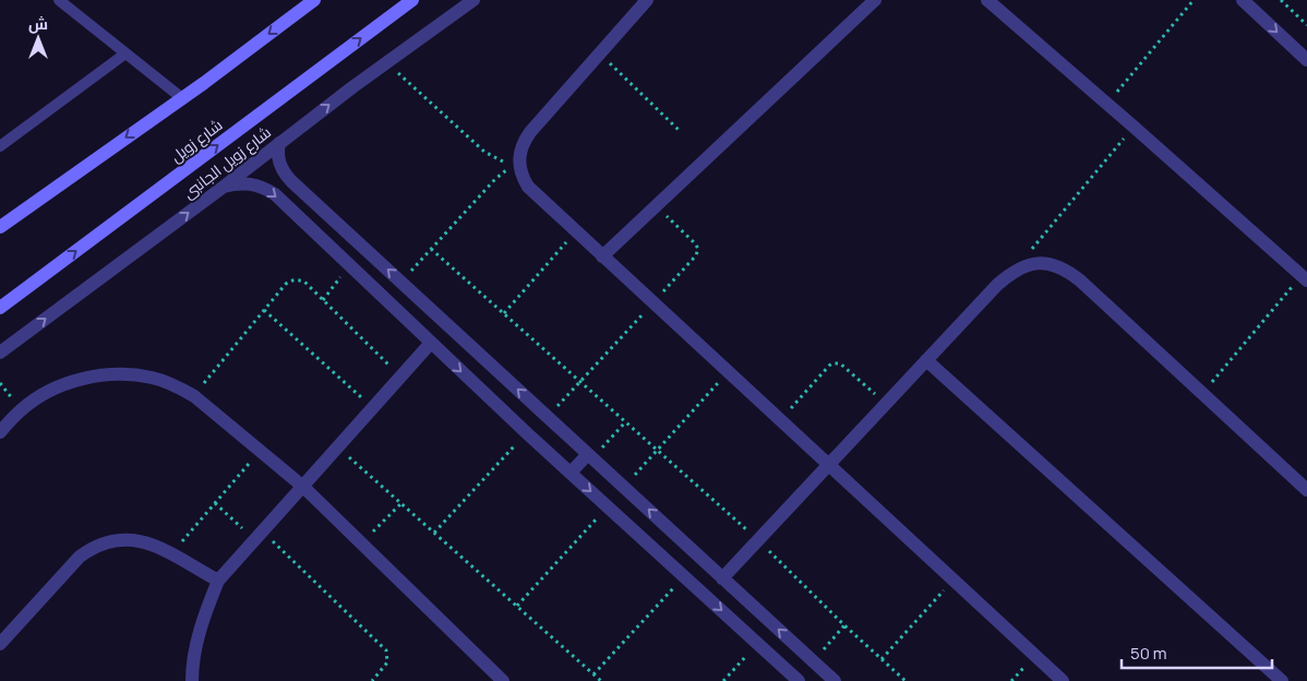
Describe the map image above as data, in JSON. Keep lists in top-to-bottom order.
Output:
{
  "streets": {
    "main road": ["شارع زويل"],
    "street": ["شارع زويل الجانبى"]
  },
  "one_way": ["شارع زويل الجانبى"],
  "scale_bar": "50 m",
  "north": "top"
}
